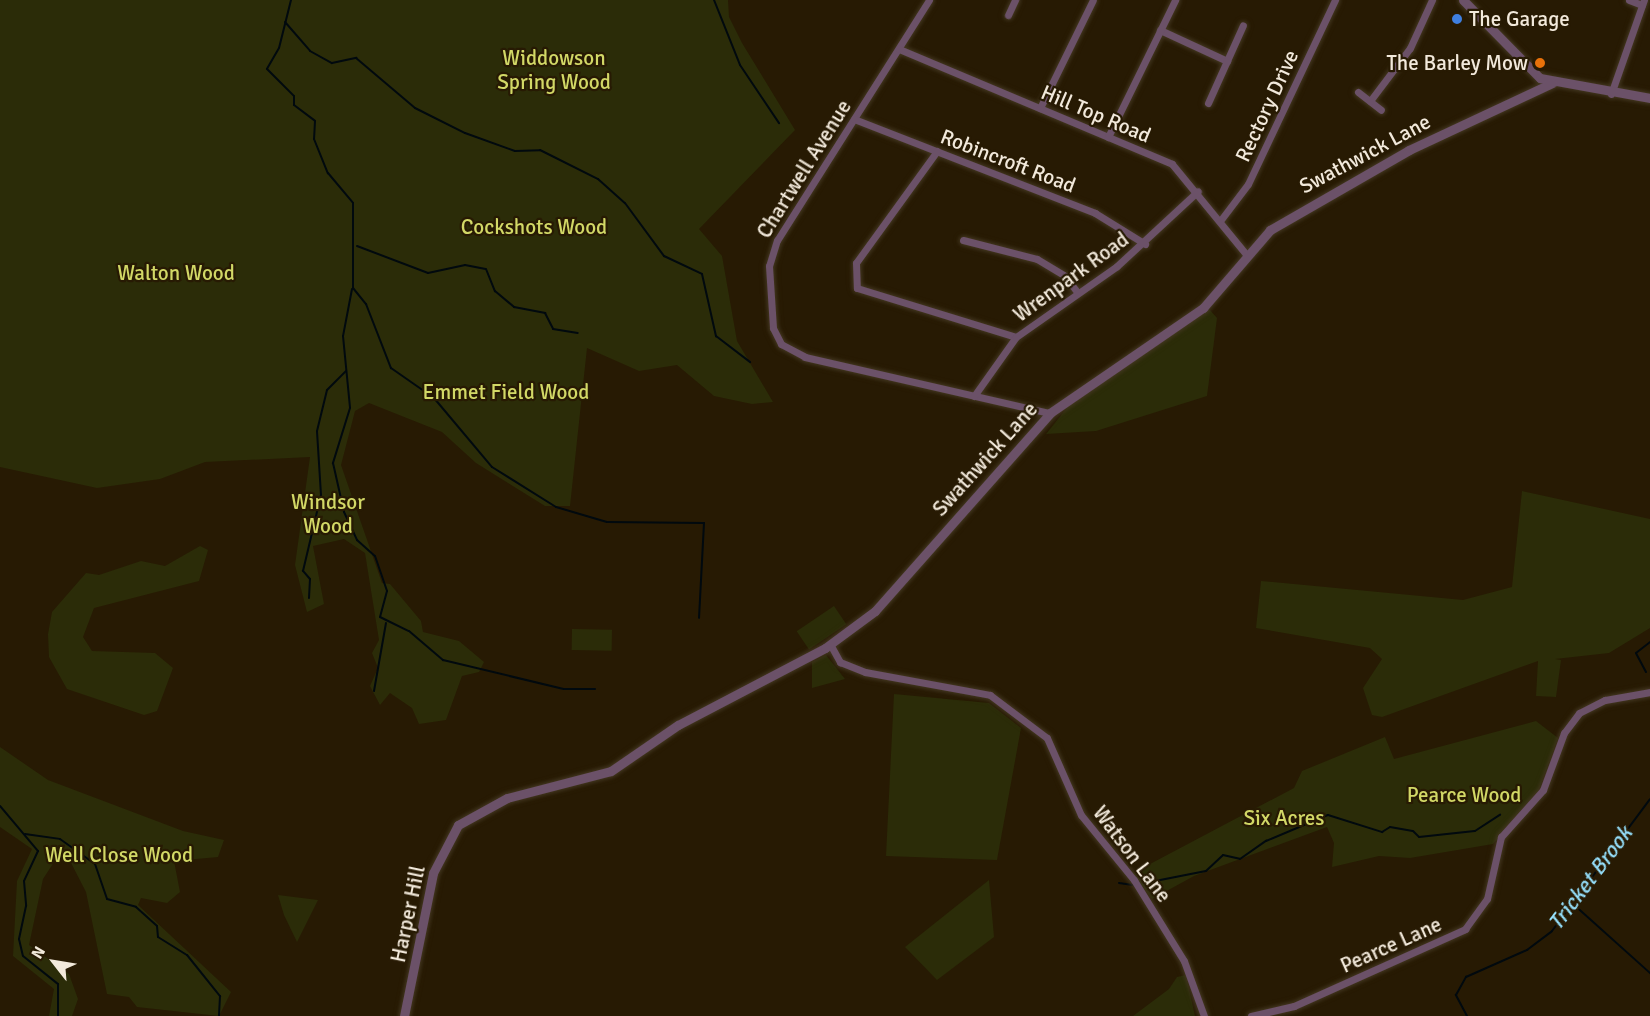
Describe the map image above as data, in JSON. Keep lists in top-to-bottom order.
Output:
{
  "streets": {
    "street": [
      "Rectory Drive",
      "Hill Top Road",
      "Swathwick Lane",
      "Robincroft Road",
      "Chartwell Avenue",
      "Wrenpark Road",
      "Watson Lane",
      "Harper Hill",
      "Pearce Lane"
    ]
  },
  "crossings": [
    ["Rectory Drive", "Hill Top Road"],
    ["Hill Top Road", "Swathwick Lane"],
    ["Hill Top Road", "Chartwell Avenue"],
    ["Hill Top Road", "Wrenpark Road"],
    ["Swathwick Lane", "Chartwell Avenue"],
    ["Swathwick Lane", "Watson Lane"],
    ["Swathwick Lane", "Harper Hill"],
    ["Robincroft Road", "Chartwell Avenue"],
    ["Robincroft Road", "Wrenpark Road"],
    ["Chartwell Avenue", "Wrenpark Road"]
  ],
  "water": ["Tricket Brook"],
  "parks": [
    "Widdowson Spring Wood",
    "Cockshots Wood",
    "Walton Wood",
    "Emmet Field Wood",
    "Windsor Wood",
    "Pearce Wood",
    "Six Acres",
    "Well Close Wood"
  ],
  "places": ["The Garage", "The Barley Mow"],
  "north": "top left"
}
